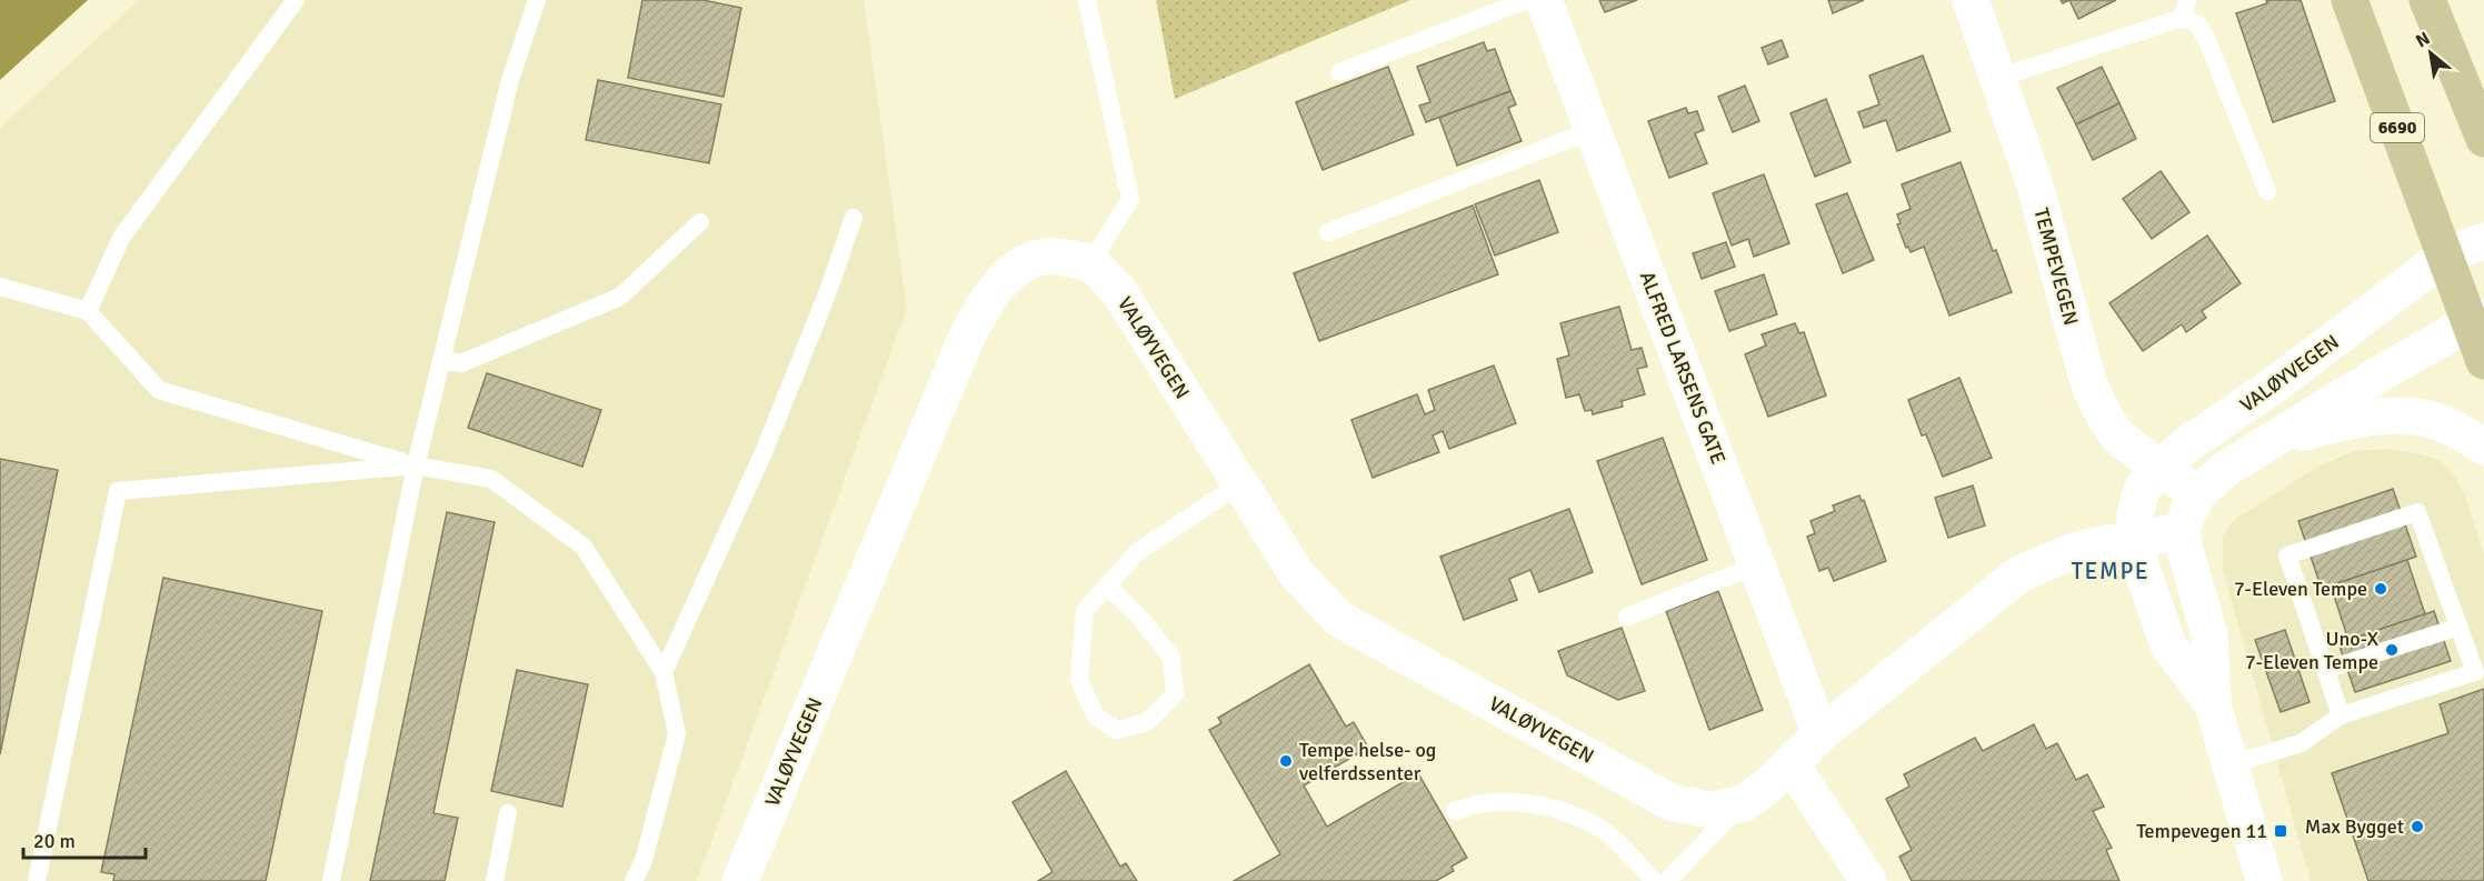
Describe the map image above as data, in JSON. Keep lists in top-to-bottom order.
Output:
{
  "streets": {
    "main road": ["6690"],
    "street": ["TEMPEVEGEN", "VALØYVEGEN", "ALFRED LARSENS GATE"]
  },
  "crossings": [
    ["6690", "VALØYVEGEN"],
    ["TEMPEVEGEN", "VALØYVEGEN"],
    ["VALØYVEGEN", "ALFRED LARSENS GATE"]
  ],
  "districts": ["TEMPE"],
  "places": {
    "other": [
      "7-Eleven Tempe",
      "Uno-X 7-Eleven Tempe",
      "Tempe helse- og velferdssenter",
      "Max Bygget"
    ],
    "transit": ["Tempevegen 11"]
  },
  "scale_bar": "20 m",
  "north": "top left"
}
